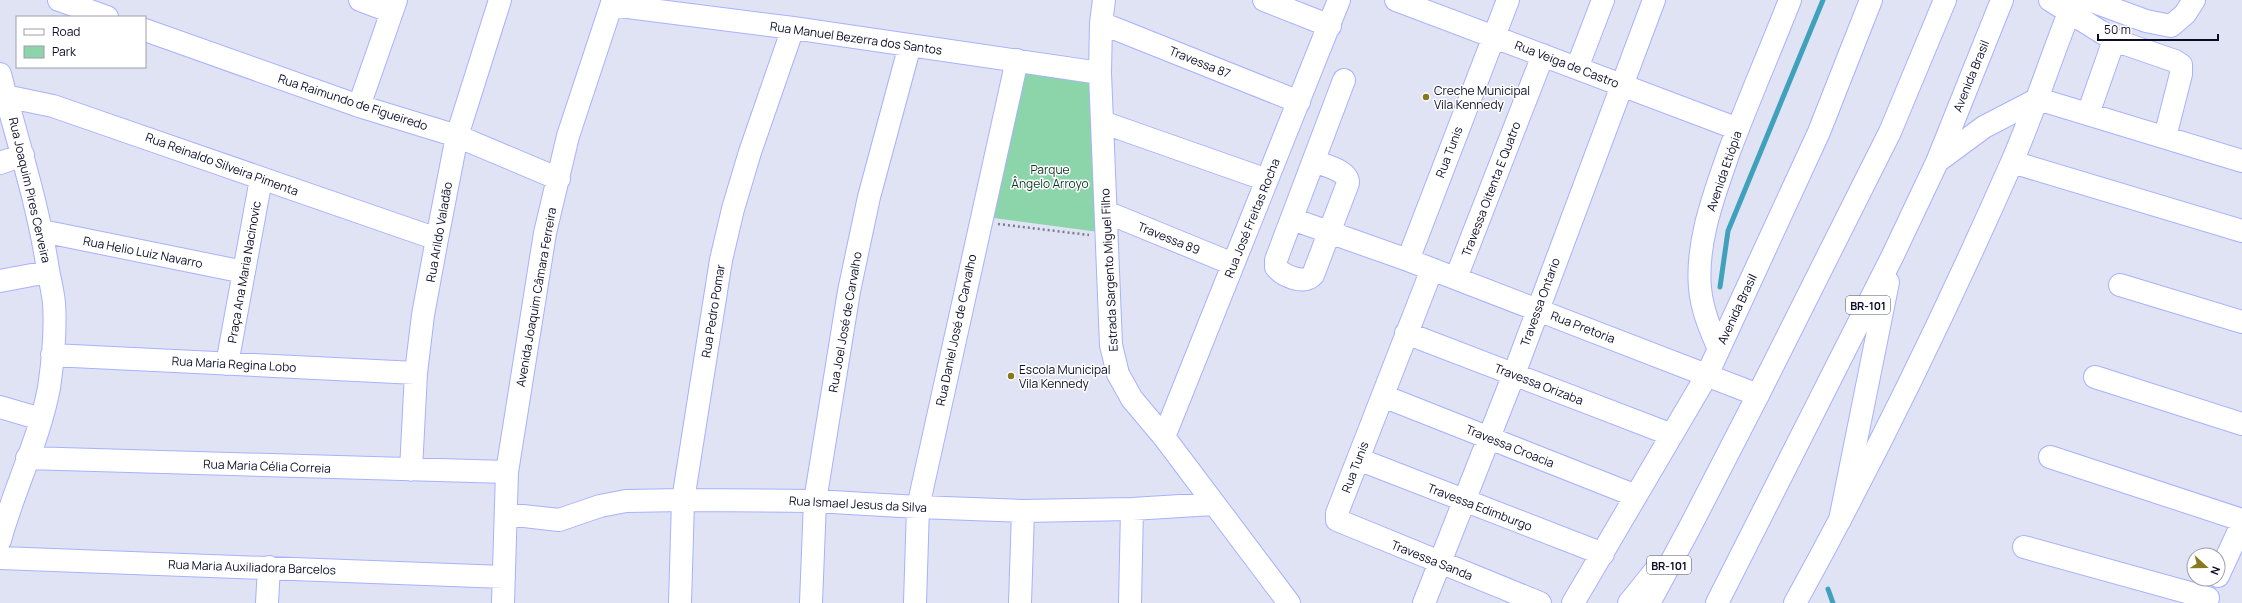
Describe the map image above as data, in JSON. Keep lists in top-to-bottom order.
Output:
{
  "streets": {
    "main road": [
      "Rua Manuel Bezerra dos Santos",
      "Travessa 87",
      "Rua Veiga de Castro",
      "Avenida Brasil",
      "Rua Raimundo de Figueiredo",
      "Rua Tunis",
      "Rua Reinaldo Silveira Pimenta",
      "Avenida Etiópia",
      "Travessa Oitenta E Quatro",
      "Rua Joaquim Pires Cerveira",
      "Rua José Freitas Rocha",
      "Rua Arildo Valadão",
      "Travessa 89",
      "Rua Helio Luiz Navarro",
      "Estrada Sargento Miguel Filho",
      "Praça Ana Maria Nacinovic",
      "Avenida Joaquim Câmara Ferreira",
      "Travessa Ontario",
      "BR-101",
      "Rua Pedro Pomar",
      "Rua Joel José de Carvalho",
      "Rua Pretoria",
      "Rua Daniel José de Carvalho",
      "Rua Maria Regina Lobo",
      "Travessa Orizaba",
      "Travessa Croacia",
      "Rua Maria Célia Correia",
      "Rua Ismael Jesus da Silva",
      "Travessa Edimburgo",
      "Travessa Sanda",
      "Rua Maria Auxiliadora Barcelos"
    ]
  },
  "crossings": [
    ["Rua Manuel Bezerra dos Santos", "Estrada Sargento Miguel Filho"],
    ["Rua Manuel Bezerra dos Santos", "Avenida Joaquim Câmara Ferreira"],
    ["Rua Manuel Bezerra dos Santos", "Rua Pedro Pomar"],
    ["Rua Manuel Bezerra dos Santos", "Rua Joel José de Carvalho"],
    ["Rua Manuel Bezerra dos Santos", "Rua Daniel José de Carvalho"],
    ["Travessa 87", "Rua José Freitas Rocha"],
    ["Travessa 87", "Estrada Sargento Miguel Filho"],
    ["Rua Veiga de Castro", "Rua Tunis"],
    ["Rua Veiga de Castro", "Avenida Etiópia"],
    ["Rua Veiga de Castro", "Travessa Oitenta E Quatro"],
    ["Rua Veiga de Castro", "Travessa Ontario"],
    ["Avenida Brasil", "Avenida Etiópia"],
    ["Avenida Brasil", "Rua Pretoria"],
    ["Avenida Brasil", "Travessa Orizaba"],
    ["Avenida Brasil", "Travessa Croacia"],
    ["Avenida Brasil", "Travessa Edimburgo"],
    ["Rua Raimundo de Figueiredo", "Rua Arildo Valadão"],
    ["Rua Raimundo de Figueiredo", "Avenida Joaquim Câmara Ferreira"],
    ["Rua Tunis", "Rua Pretoria"],
    ["Rua Tunis", "Travessa Orizaba"],
    ["Rua Tunis", "Travessa Croacia"],
    ["Rua Tunis", "Travessa Edimburgo"],
    ["Rua Tunis", "Travessa Sanda"],
    ["Rua Reinaldo Silveira Pimenta", "Rua Joaquim Pires Cerveira"],
    ["Rua Reinaldo Silveira Pimenta", "Rua Arildo Valadão"],
    ["Rua Reinaldo Silveira Pimenta", "Praça Ana Maria Nacinovic"],
    ["Travessa Oitenta E Quatro", "Rua Pretoria"],
    ["Rua Joaquim Pires Cerveira", "Rua Helio Luiz Navarro"],
    ["Rua Joaquim Pires Cerveira", "Rua Maria Regina Lobo"],
    ["Rua Joaquim Pires Cerveira", "Rua Maria Célia Correia"],
    ["Rua José Freitas Rocha", "Travessa 89"],
    ["Rua José Freitas Rocha", "Estrada Sargento Miguel Filho"],
    ["Rua Arildo Valadão", "Rua Maria Regina Lobo"],
    ["Rua Arildo Valadão", "Rua Maria Célia Correia"],
    ["Travessa 89", "Estrada Sargento Miguel Filho"],
    ["Rua Helio Luiz Navarro", "Praça Ana Maria Nacinovic"],
    ["Estrada Sargento Miguel Filho", "Rua Ismael Jesus da Silva"],
    ["Praça Ana Maria Nacinovic", "Rua Maria Regina Lobo"],
    ["Avenida Joaquim Câmara Ferreira", "Rua Maria Célia Correia"],
    ["Avenida Joaquim Câmara Ferreira", "Rua Ismael Jesus da Silva"],
    ["Avenida Joaquim Câmara Ferreira", "Rua Maria Auxiliadora Barcelos"],
    ["Travessa Ontario", "Rua Pretoria"],
    ["Travessa Ontario", "Travessa Orizaba"],
    ["Travessa Ontario", "Travessa Croacia"],
    ["Travessa Ontario", "Travessa Edimburgo"],
    ["Travessa Ontario", "Travessa Sanda"],
    ["BR-101", "Rua Pretoria"],
    ["Rua Pedro Pomar", "Rua Ismael Jesus da Silva"],
    ["Rua Joel José de Carvalho", "Rua Ismael Jesus da Silva"],
    ["Rua Daniel José de Carvalho", "Rua Ismael Jesus da Silva"]
  ],
  "parks": ["Parque Ângelo Arroyo"],
  "places": ["Creche Municipal Vila Kennedy", "Escola Municipal Vila Kennedy"],
  "legend": ["Road", "Park"],
  "scale_bar": "50 m",
  "north": "right"
}
